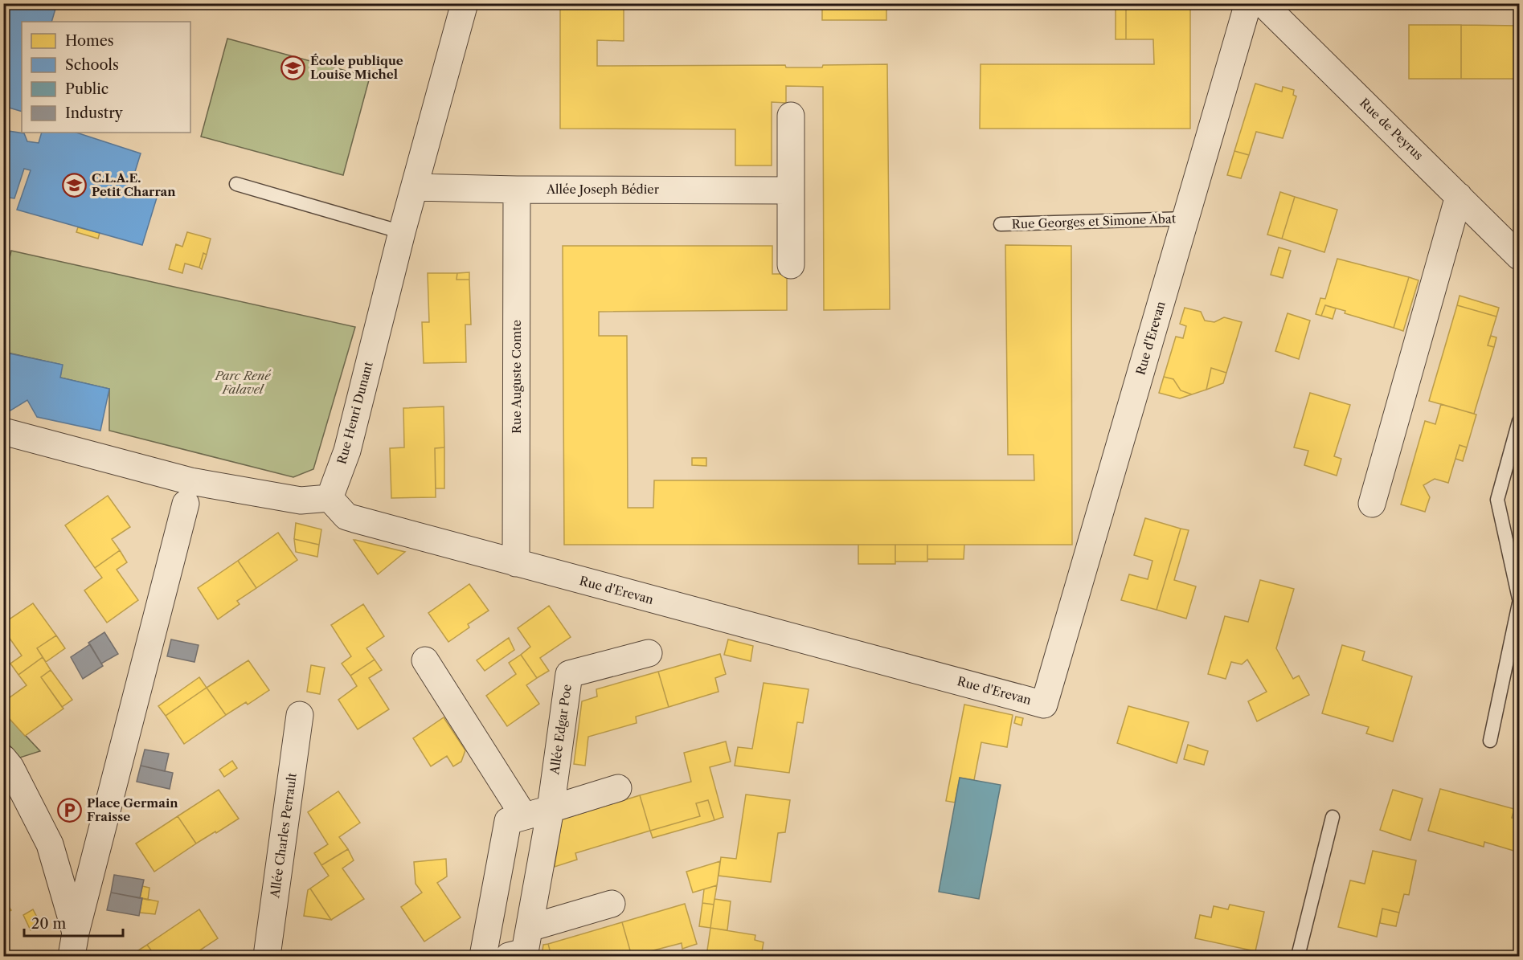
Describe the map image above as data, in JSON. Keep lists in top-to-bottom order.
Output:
{
  "streets": {
    "street": [
      "Rue de Peyrus",
      "Allée Joseph Bédier",
      "Rue d'Erevan",
      "Rue Auguste Comte",
      "Rue Henri Dunant",
      "Allée Edgar Poe",
      "Allée Charles Perrault"
    ],
    "lane": ["Rue Georges et Simone Abat"]
  },
  "crossings": [
    ["Allée Joseph Bédier", "Rue Auguste Comte"],
    ["Allée Joseph Bédier", "Rue Henri Dunant"],
    ["Rue Georges et Simone Abat", "Rue d'Erevan"],
    ["Rue d'Erevan", "Rue Auguste Comte"],
    ["Rue d'Erevan", "Rue Henri Dunant"]
  ],
  "parks": ["Parc René Falavel"],
  "places": {
    "school or university": ["École publique Louise Michel", "C.L.A.E. Petit Charran"],
    "parking": ["Place Germain Fraisse"]
  },
  "legend": [
    "Homes",
    "Schools",
    "Public",
    "Industry"
  ],
  "scale_bar": "20 m"
}
